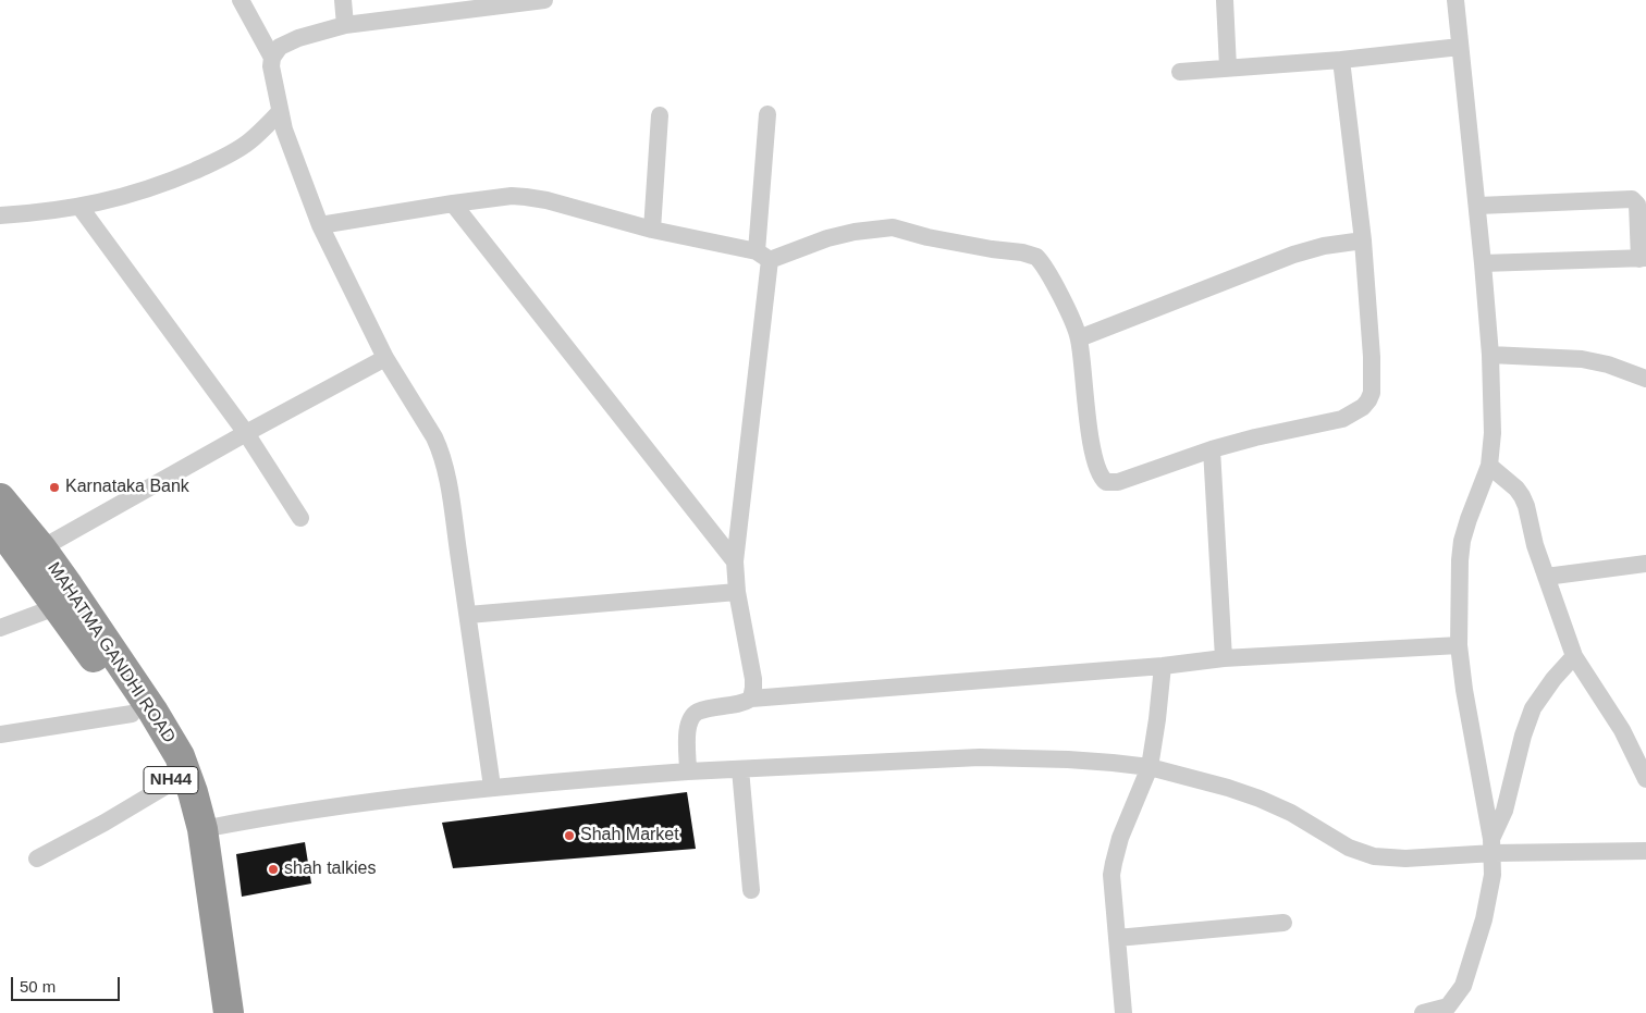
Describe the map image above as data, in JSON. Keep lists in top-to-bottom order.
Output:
{
  "streets": {
    "highway": ["MAHATMA GANDHI ROAD", "NH44"]
  },
  "places": ["Karnataka Bank", "Shah Market", "shah talkies"],
  "scale_bar": "50 m"
}
